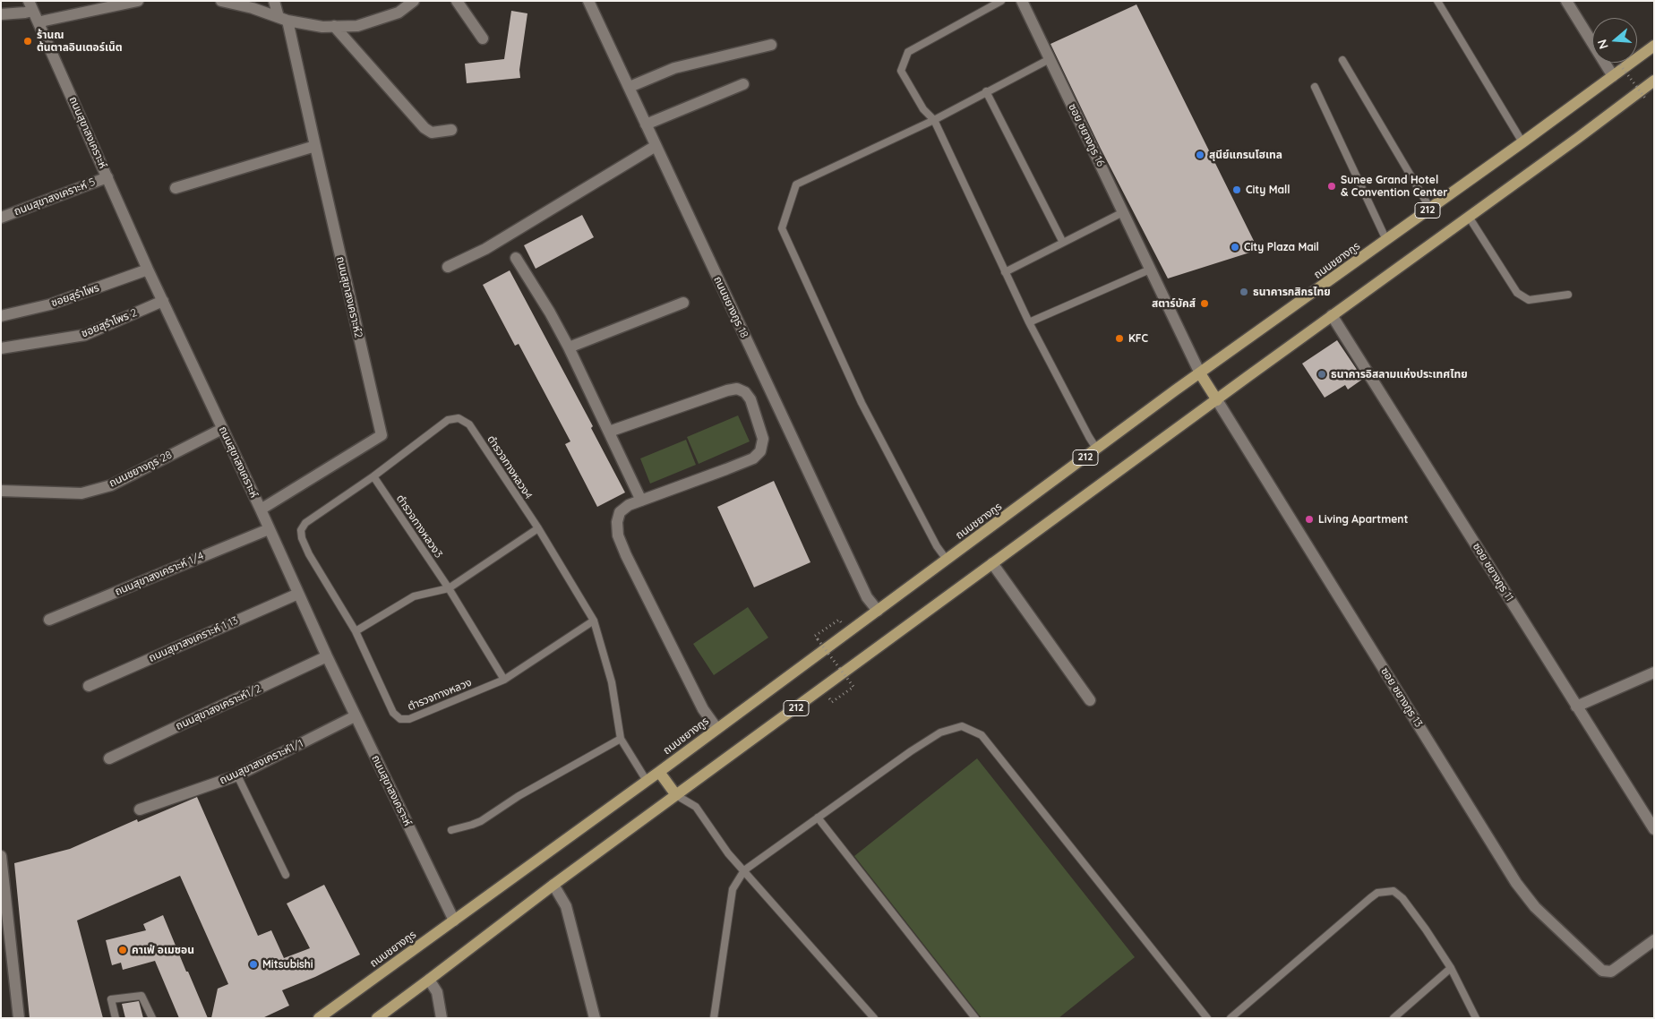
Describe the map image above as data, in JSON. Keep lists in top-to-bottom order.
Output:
{
  "streets": {
    "main road": ["212", "ถนนชยางกูร"],
    "street": [
      "ถนนสุขาสงเคราะห์",
      "ซอย ชยางกูร 16",
      "ถนนสุขาสงเคราะห์ 5",
      "ชอยสุรำโพร",
      "ถนนสุขาสงเคราะห์2",
      "ถนนชยางกูร 18",
      "ชอยสุรำโพร 2",
      "ถนนชยางกูร 28",
      "ซอย ชยางกูร 11",
      "ถนนสุขาสงเคราะห์ 1/4",
      "ถนนสุขาสงเคราะห์ 1 13",
      "ซอย ชยางกูร 13",
      "ถนนสุขาสงเคราะห์1/2",
      "ถนนสุขาสงเคราะห์1/1"
    ],
    "lane": ["ตำรวจทางหลวง4", "ตำรวจทางหลวง3", "ตำรวจทางหลวง"]
  },
  "crossings": [
    ["ถนนสุขาสงเคราะห์", "ถนนสุขาสงเคราะห์ 5"],
    ["ถนนสุขาสงเคราะห์", "ถนนชยางกูร"],
    ["ถนนสุขาสงเคราะห์", "ชอยสุรำโพร"],
    ["ถนนสุขาสงเคราะห์", "ถนนสุขาสงเคราะห์2"],
    ["ถนนสุขาสงเคราะห์", "ชอยสุรำโพร 2"],
    ["ถนนสุขาสงเคราะห์", "ถนนชยางกูร 28"],
    ["ถนนสุขาสงเคราะห์", "ถนนสุขาสงเคราะห์ 1/4"],
    ["ถนนสุขาสงเคราะห์", "ถนนสุขาสงเคราะห์ 1 13"],
    ["ถนนสุขาสงเคราะห์", "ถนนสุขาสงเคราะห์1/2"],
    ["ถนนสุขาสงเคราะห์", "ถนนสุขาสงเคราะห์1/1"],
    ["ซอย ชยางกูร 16", "ถนนชยางกูร"],
    ["212", "ซอย ชยางกูร 11"],
    ["212", "ซอย ชยางกูร 13"],
    ["ถนนชยางกูร", "ถนนชยางกูร 18"],
    ["ตำรวจทางหลวง4", "ตำรวจทางหลวง3"],
    ["ตำรวจทางหลวง4", "ตำรวจทางหลวง"],
    ["ตำรวจทางหลวง3", "ตำรวจทางหลวง"]
  ],
  "places": [
    "ร้านณ ต้นตาลอินเตอร์เน็ต",
    "สุนีย์แกรนโฮเทล",
    "Sunee Grand Hotel & Convention Center",
    "City Mall",
    "City Plaza Mail",
    "ธนาคารกสิกรไทย",
    "สตาร์บัคส์",
    "KFC",
    "ธนาคารอิสลามแห่งประเทศไทย",
    "Living Apartment",
    "คาเฟ่ อเมซอน",
    "Mitsubishi"
  ],
  "north": "left"
}
